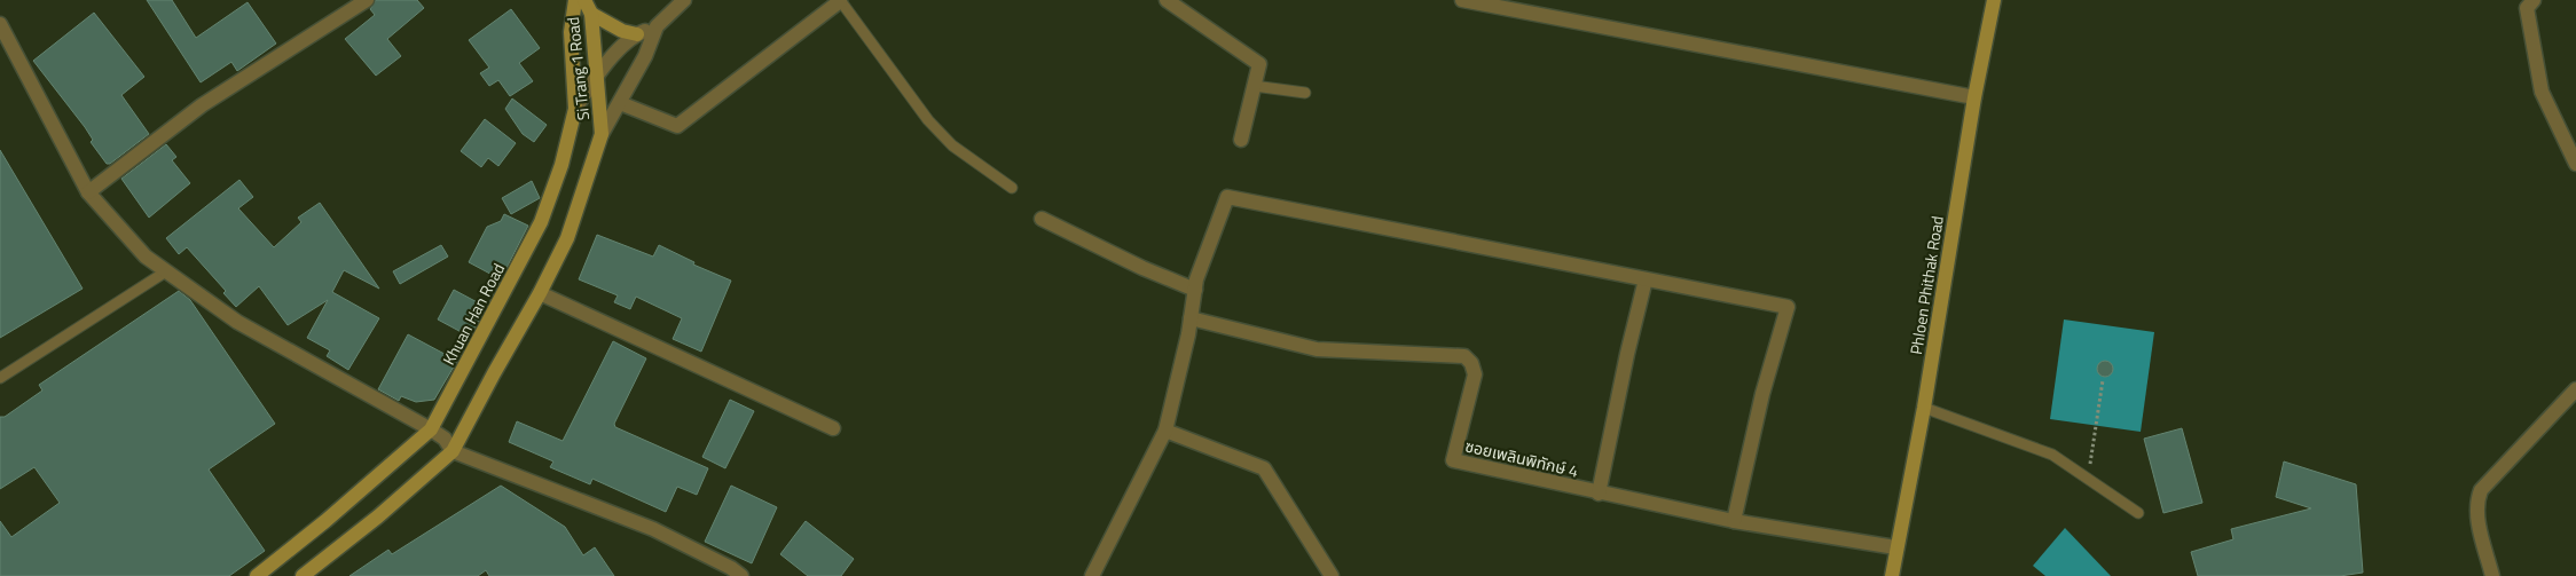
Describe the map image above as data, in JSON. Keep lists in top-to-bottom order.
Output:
{
  "streets": {
    "main road": ["Si Trang 1 Road", "Phloen Phithak Road", "Khuan Han Road"],
    "street": ["ซอยเพลินพิทักษ์ 4"]
  },
  "crossings": [
    ["Si Trang 1 Road", "Khuan Han Road"],
    ["Phloen Phithak Road", "ซอยเพลินพิทักษ์ 4"]
  ]
}
